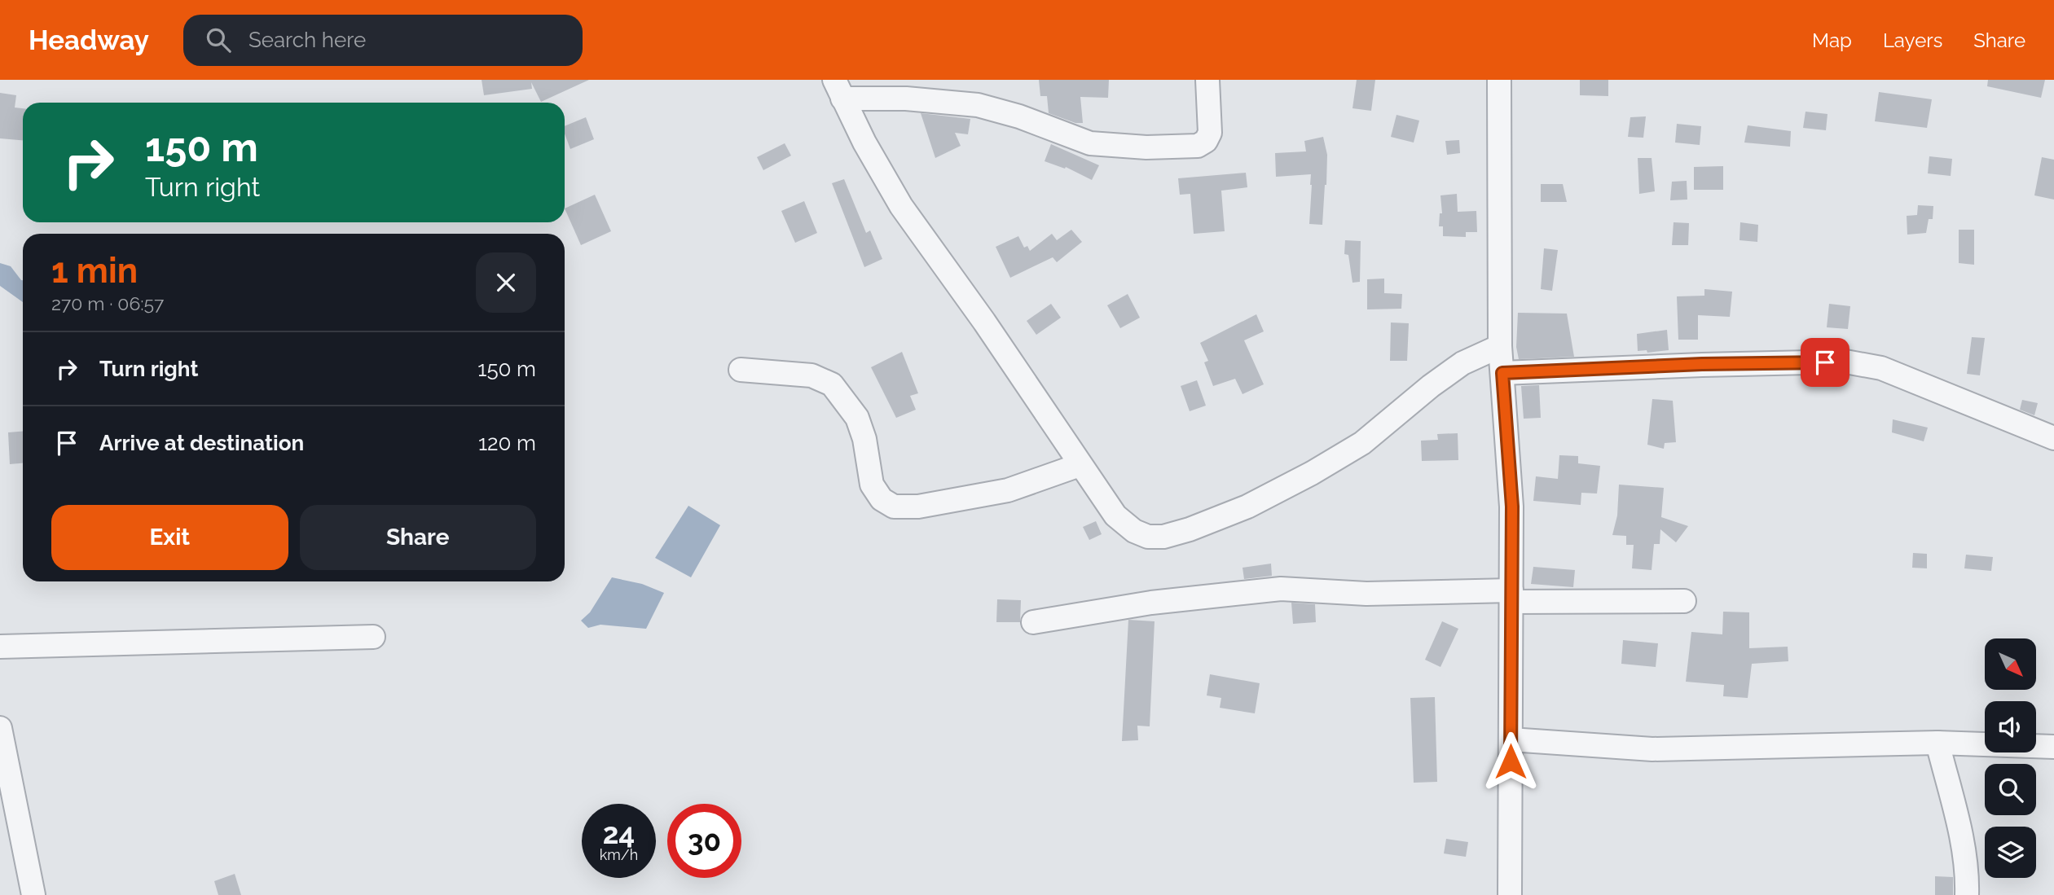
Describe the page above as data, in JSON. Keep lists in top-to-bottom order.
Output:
{
  "north": "bottom right",
  "page": {
    "header": "Headway",
    "search": "Search here",
    "nav": ["Map", "Layers", "Share"],
    "turn": ["150 m", "Turn right"],
    "heading": ["1 min", "270 m · 06:57"],
    "list": [
      {
        "name": "Turn right",
        "value": "150 m"
      },
      {
        "name": "Arrive at destination",
        "value": "120 m"
      }
    ],
    "buttons": ["Exit", "Share"],
    "speed": "24 km/h",
    "limit": "30"
  }
}
